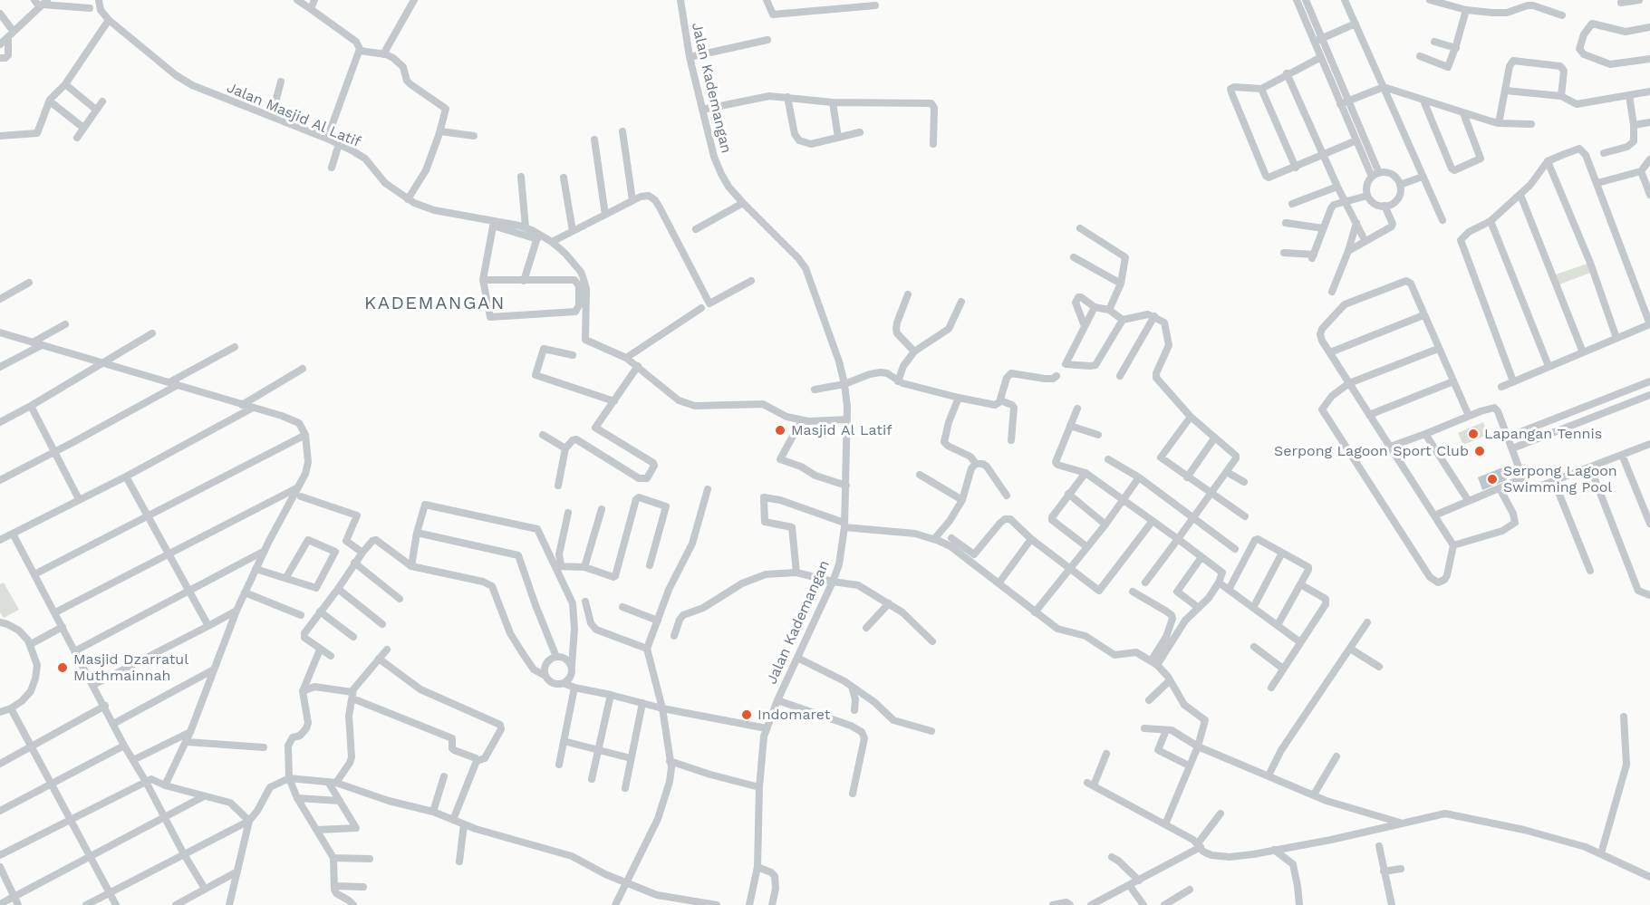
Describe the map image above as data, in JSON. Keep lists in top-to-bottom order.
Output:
{
  "streets": {
    "street": ["Jalan Kademangan", "Jalan Masjid Al Latif"]
  },
  "crossings": [
    ["Jalan Kademangan", "Jalan Masjid Al Latif"]
  ],
  "districts": ["KADEMANGAN"],
  "places": [
    "Masjid Al Latif",
    "Lapangan Tennis",
    "Serpong Lagoon Sport Club",
    "Serpong Lagoon Swimming Pool",
    "Masjid Dzarratul Muthmainnah",
    "Indomaret"
  ]
}
